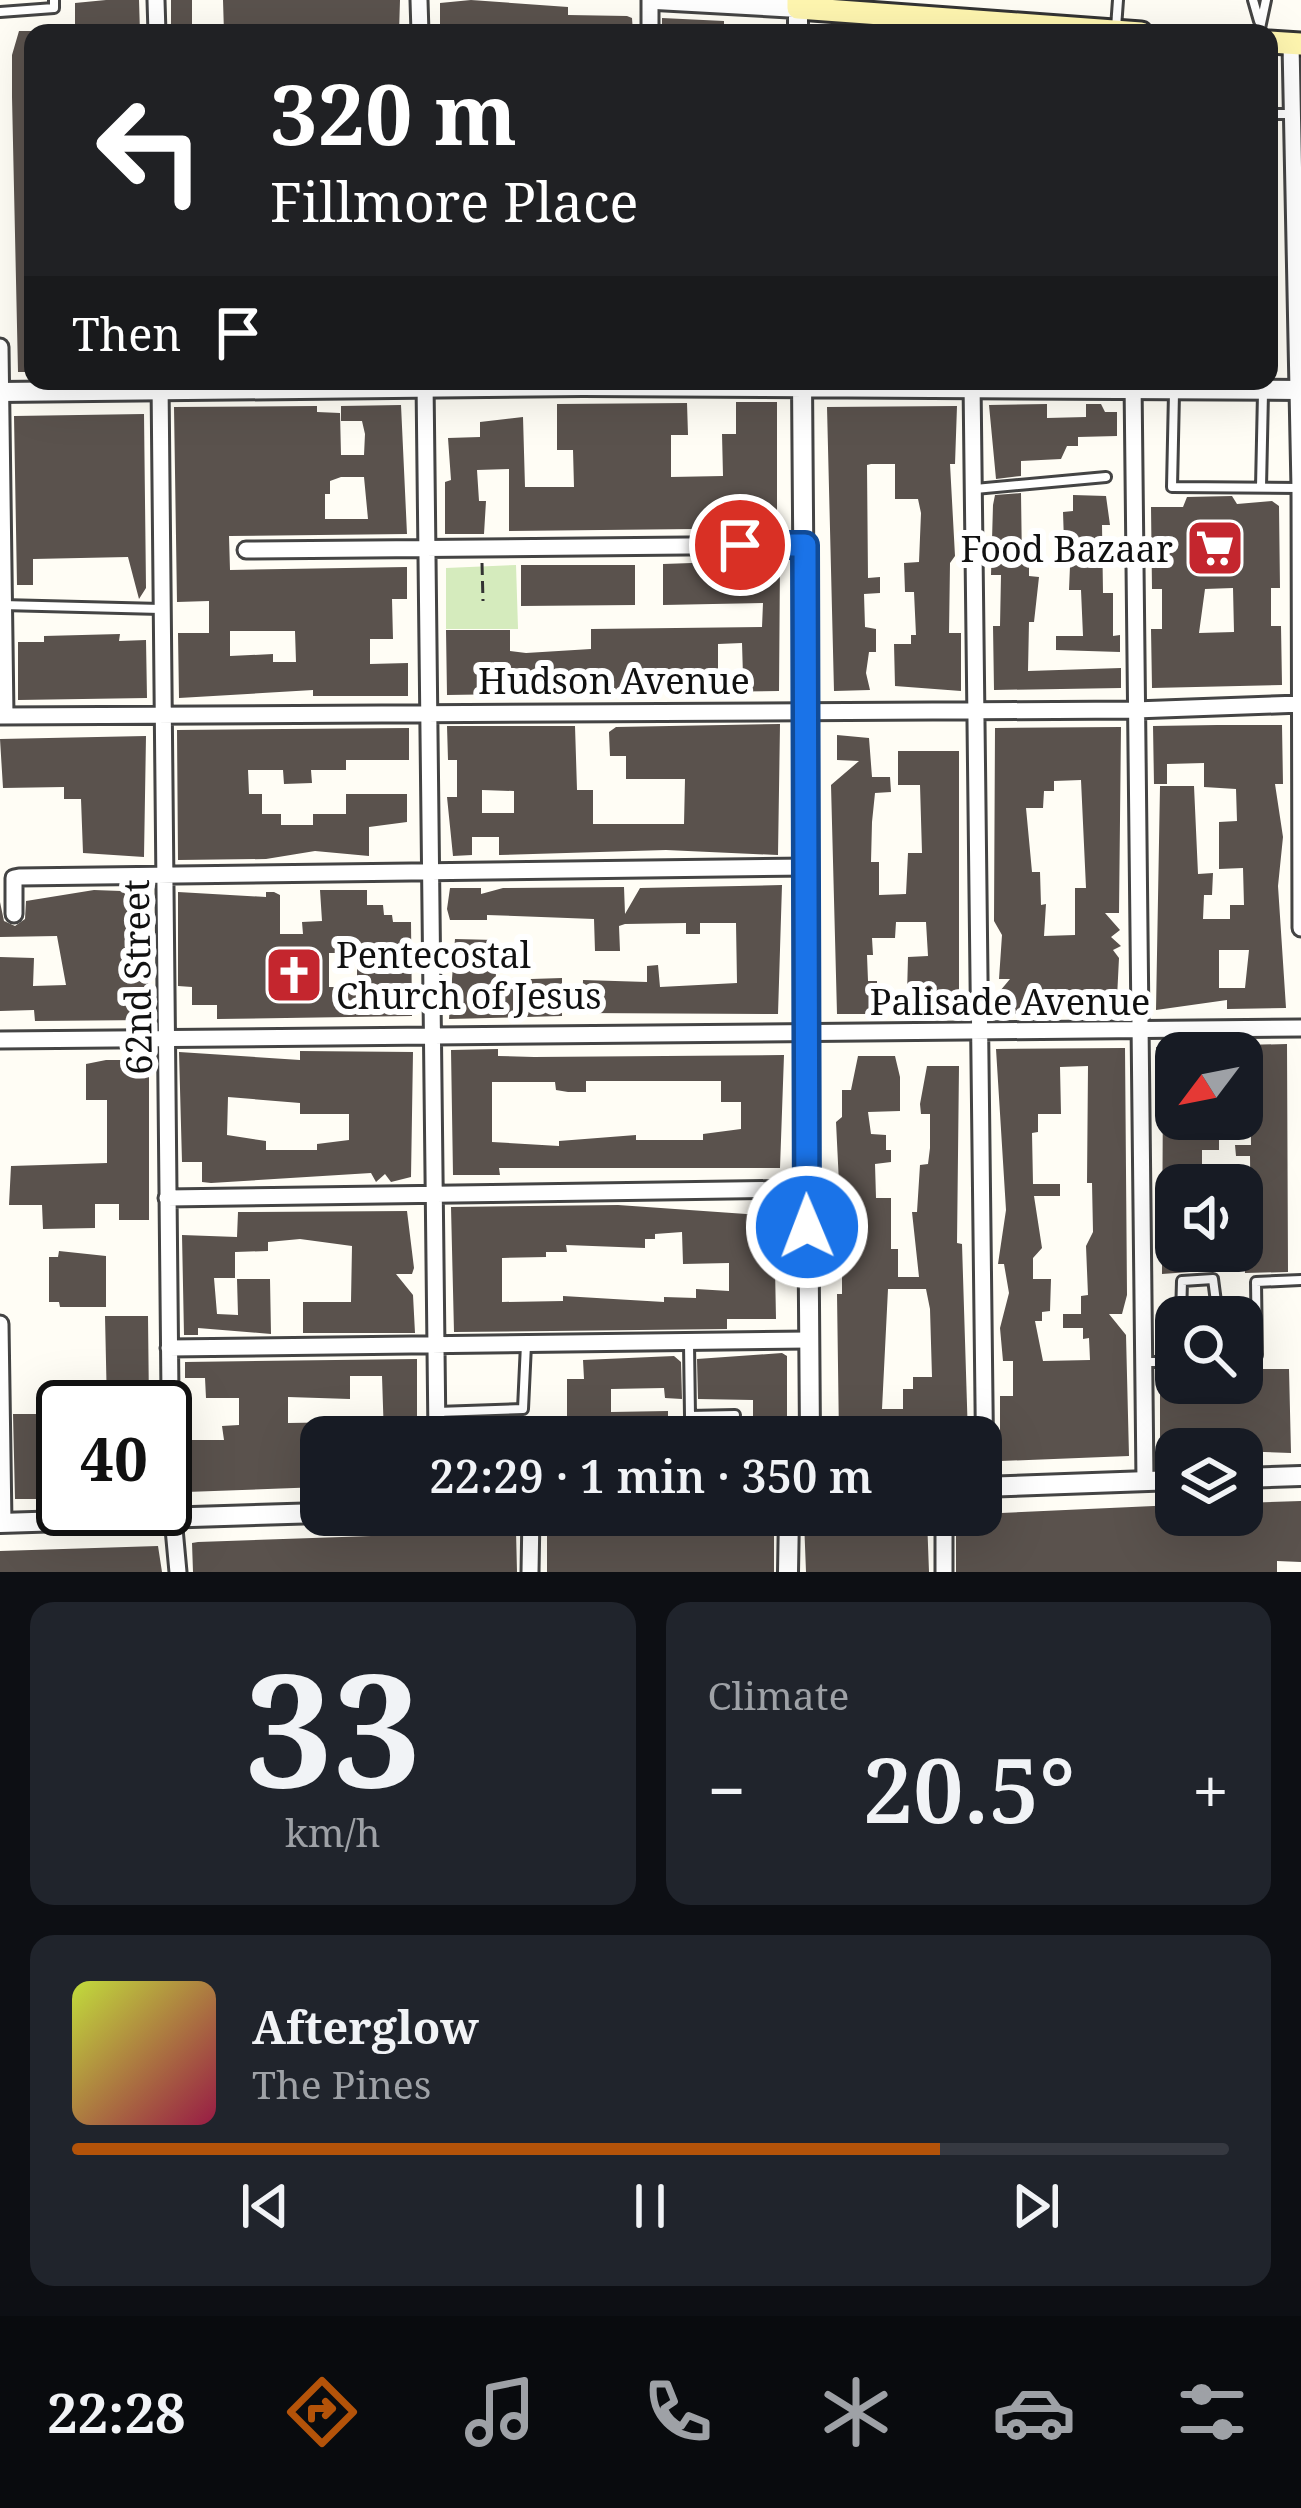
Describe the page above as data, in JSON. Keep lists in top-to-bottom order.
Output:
{
  "streets": {
    "street": ["Hudson Avenue", "62nd Street", "Palisade Avenue"]
  },
  "crossings": [
    ["Hudson Avenue", "62nd Street"],
    ["62nd Street", "Palisade Avenue"]
  ],
  "places": {
    "supermarket": ["Food Bazaar"],
    "church": ["Pentecostal Church of Jesus"]
  },
  "north": "bottom left",
  "page": {
    "turn": ["320 m", "Fillmore Place"],
    "then": "Then",
    "limit": "40",
    "trip": "22:29 · 1 min · 350 m",
    "tile": [
      ["33", "km/h"],
      "Climate"
    ],
    "heat": ["−", "20.5°", "+"],
    "song": ["Afterglow", "The Pines"],
    "tabs": "22:28"
  }
}
